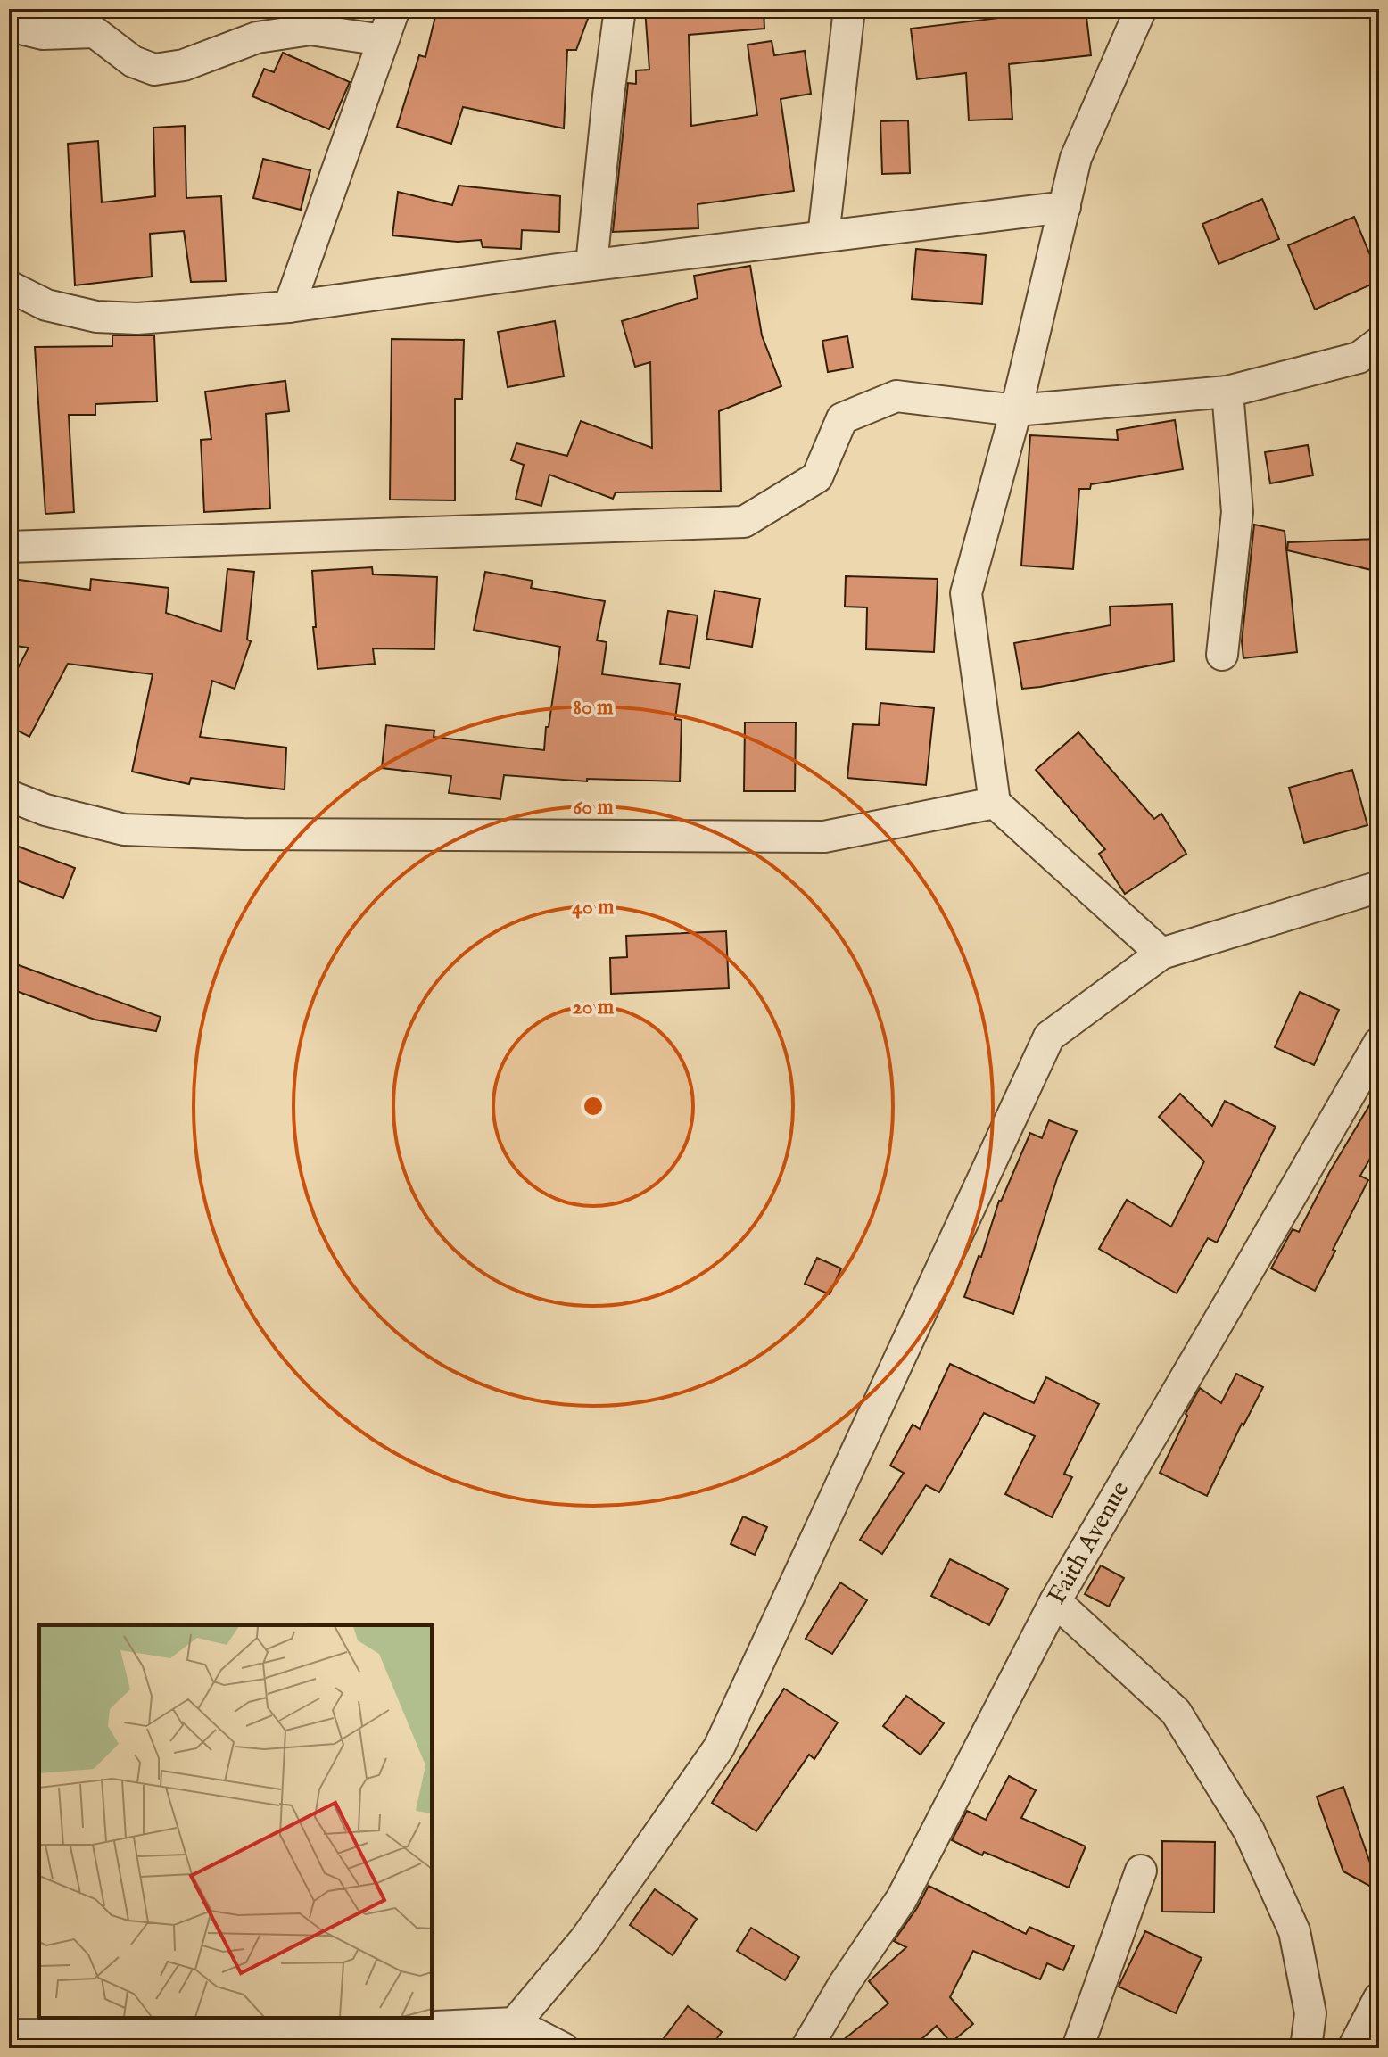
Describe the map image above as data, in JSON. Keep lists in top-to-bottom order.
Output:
{
  "streets": {
    "street": ["Faith Avenue"]
  },
  "rings": [
    "80 m",
    "60 m",
    "40 m",
    "20 m"
  ]
}
